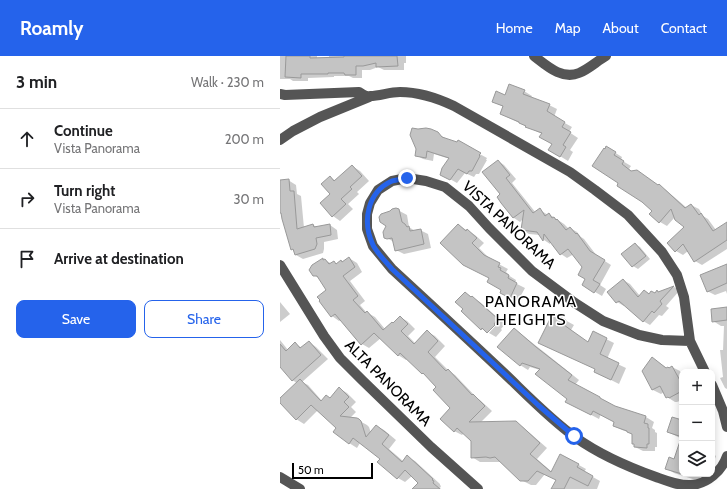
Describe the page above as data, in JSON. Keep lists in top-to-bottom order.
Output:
{
  "streets": {
    "street": ["VISTA PANORAMA", "ALTA PANORAMA"]
  },
  "districts": ["PANORAMA HEIGHTS"],
  "scale_bar": "50 m",
  "page": {
    "header": "Roamly",
    "nav": [
      "Home",
      "Map",
      "About",
      "Contact"
    ],
    "heading": ["3 min", "Walk · 230 m"],
    "list": [
      ["Continue", "Vista Panorama", "200 m"],
      ["Turn right", "Vista Panorama", "30 m"],
      "Arrive at destination"
    ],
    "buttons": ["Save", "Share"],
    "map_buttons": ["+", "−"],
    "scale": "50 m"
  }
}
